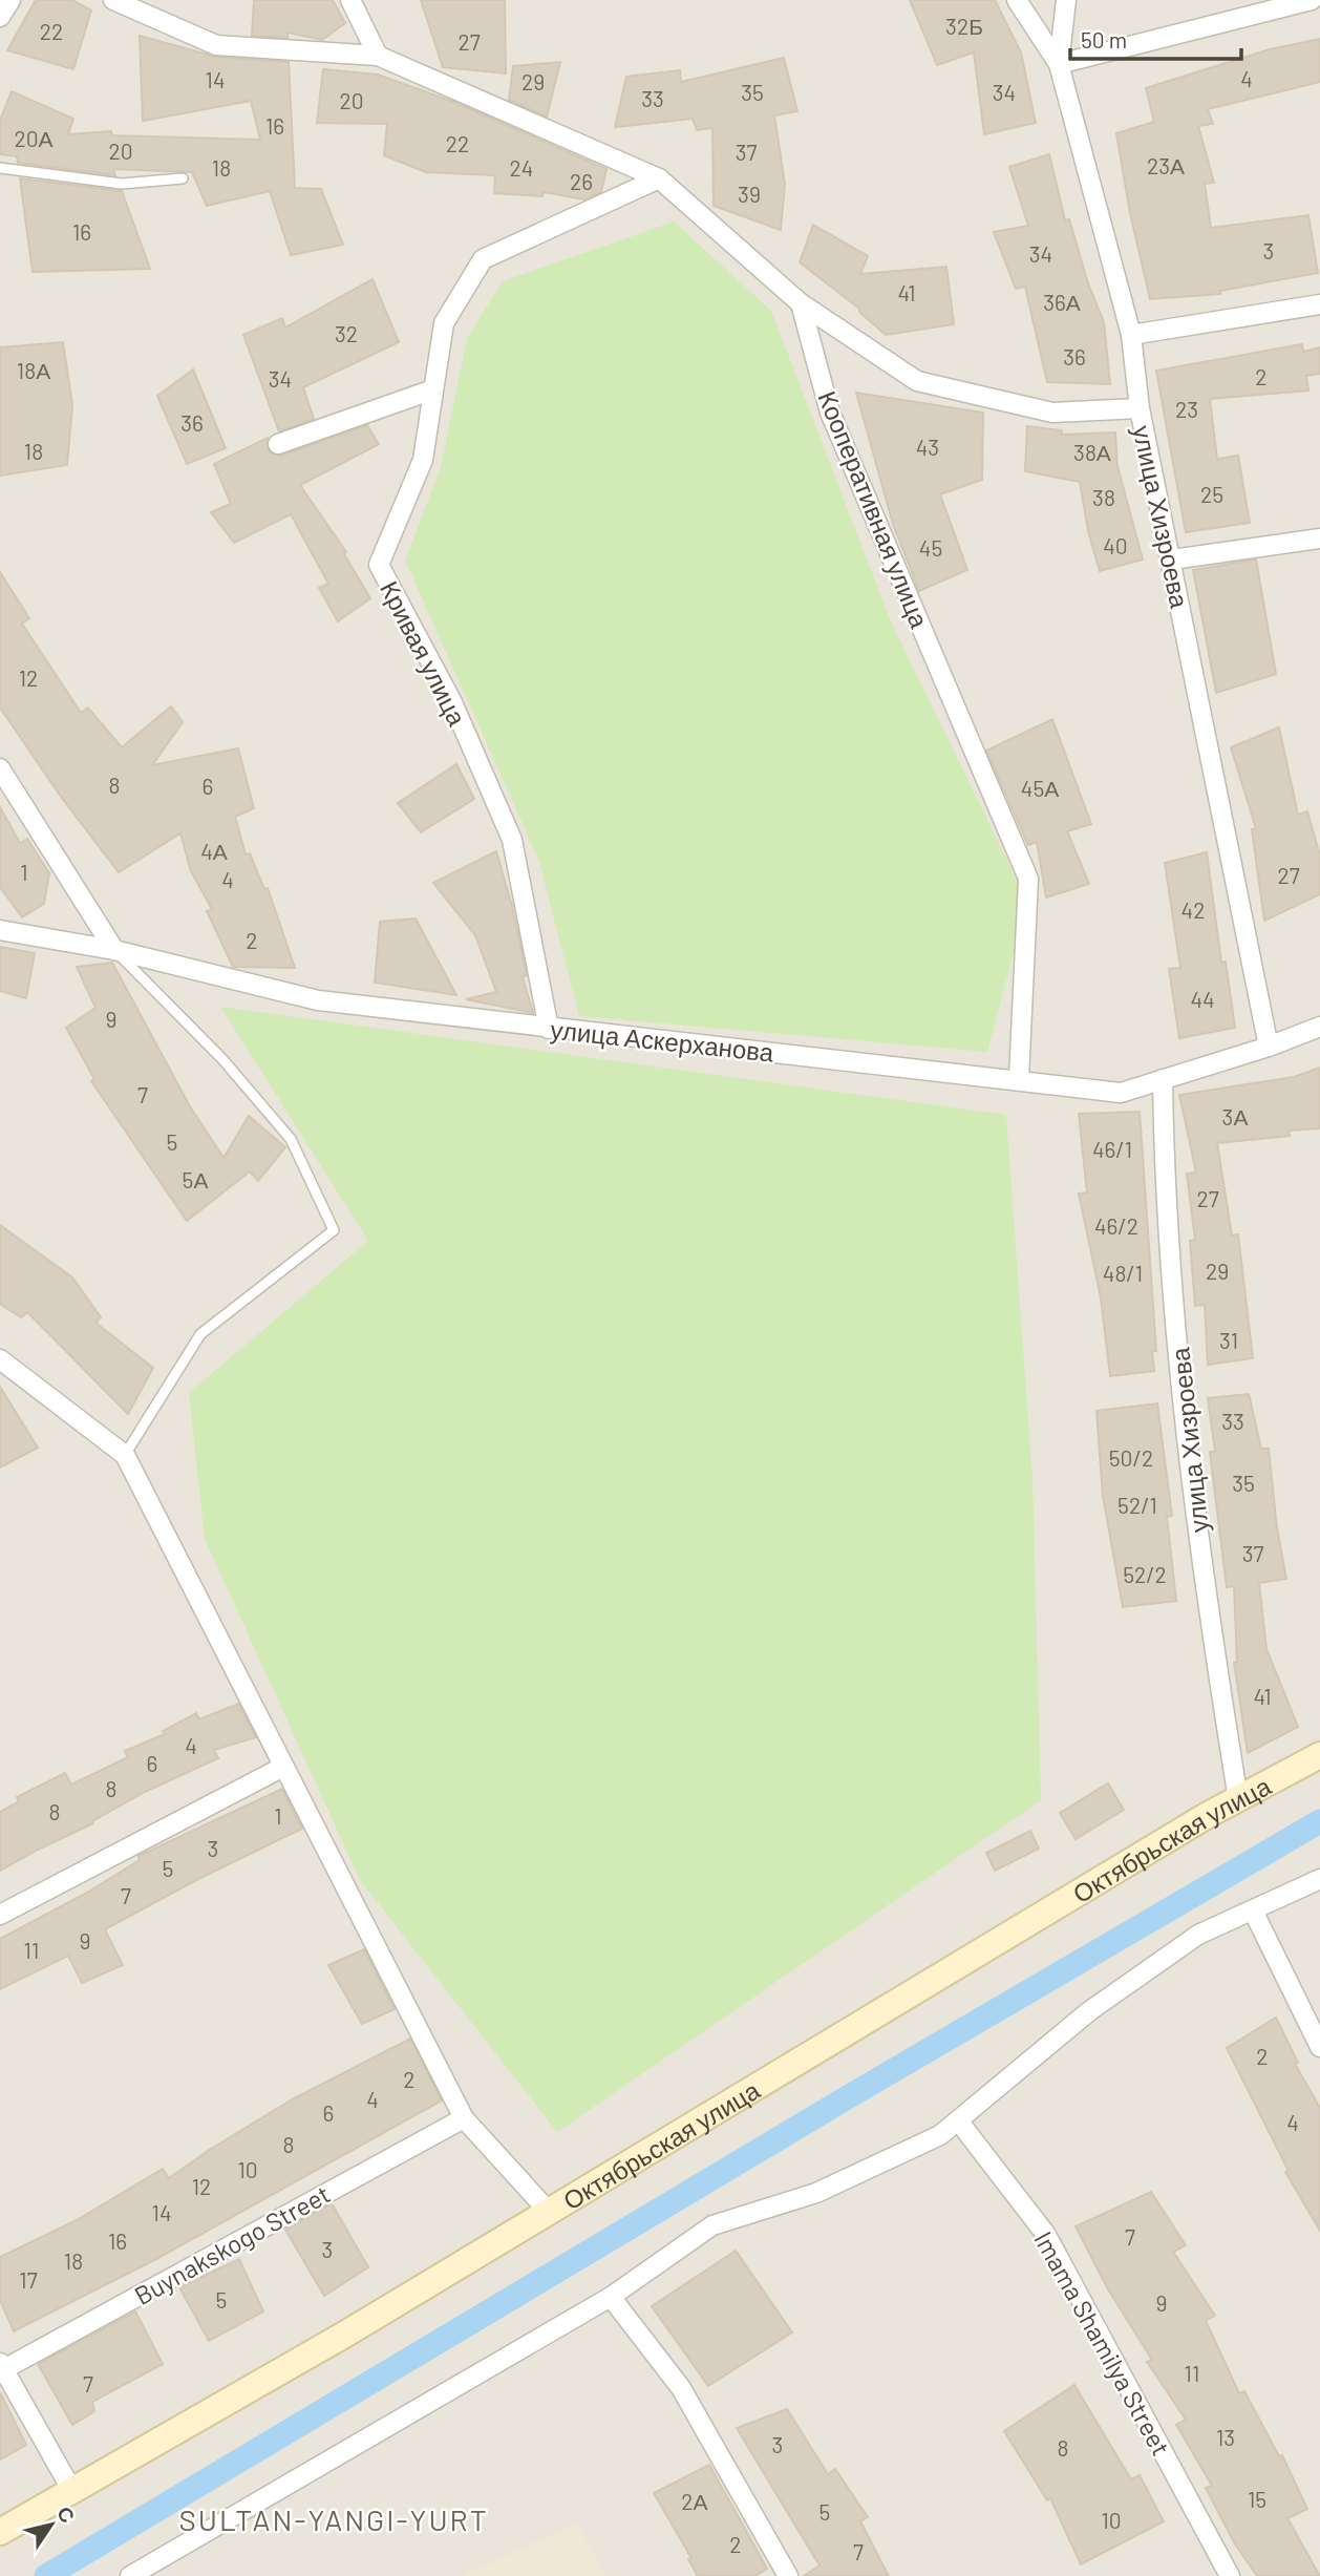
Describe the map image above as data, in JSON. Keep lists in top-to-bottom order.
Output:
{
  "streets": {
    "street": [
      "Кооперативная улица",
      "улица Хизроева",
      "Кривая улица",
      "улица Аскерханова",
      "Октябрьская улица",
      "Buynakskogo Street",
      "Imama Shamilya Street"
    ]
  },
  "crossings": [
    ["Кооперативная улица", "улица Аскерханова"],
    ["улица Хизроева", "улица Аскерханова"],
    ["улица Хизроева", "Октябрьская улица"],
    ["Кривая улица", "улица Аскерханова"]
  ],
  "districts": ["SULTAN-YANGI-YURT"],
  "house_numbers": [
    "32Б",
    "22",
    "27",
    "4",
    "14",
    "29",
    "35",
    "34",
    "33",
    "20",
    "16",
    "20А",
    "22",
    "20",
    "37",
    "23А",
    "18",
    "24",
    "26",
    "39",
    "16",
    "3",
    "34",
    "41",
    "36А",
    "32",
    "36",
    "18А",
    "2",
    "34",
    "23",
    "36",
    "43",
    "18",
    "38А",
    "25",
    "38",
    "40",
    "45",
    "12",
    "8",
    "6",
    "45А",
    "4А",
    "1",
    "27",
    "4",
    "42",
    "2",
    "44",
    "9",
    "7",
    "3А",
    "5",
    "46/1",
    "5А",
    "27",
    "46/2",
    "29",
    "48/1",
    "31",
    "33",
    "50/2",
    "35",
    "52/1",
    "37",
    "52/2",
    "41",
    "4",
    "6",
    "8",
    "8",
    "1",
    "3",
    "5",
    "7",
    "9",
    "11",
    "2",
    "2",
    "4",
    "6",
    "4",
    "8",
    "10",
    "12",
    "14",
    "7",
    "16",
    "3",
    "18",
    "17",
    "5",
    "9",
    "11",
    "7",
    "13",
    "3",
    "8",
    "15",
    "2А",
    "5",
    "10",
    "2",
    "7"
  ],
  "scale_bar": "50 m",
  "north": "top right"
}
